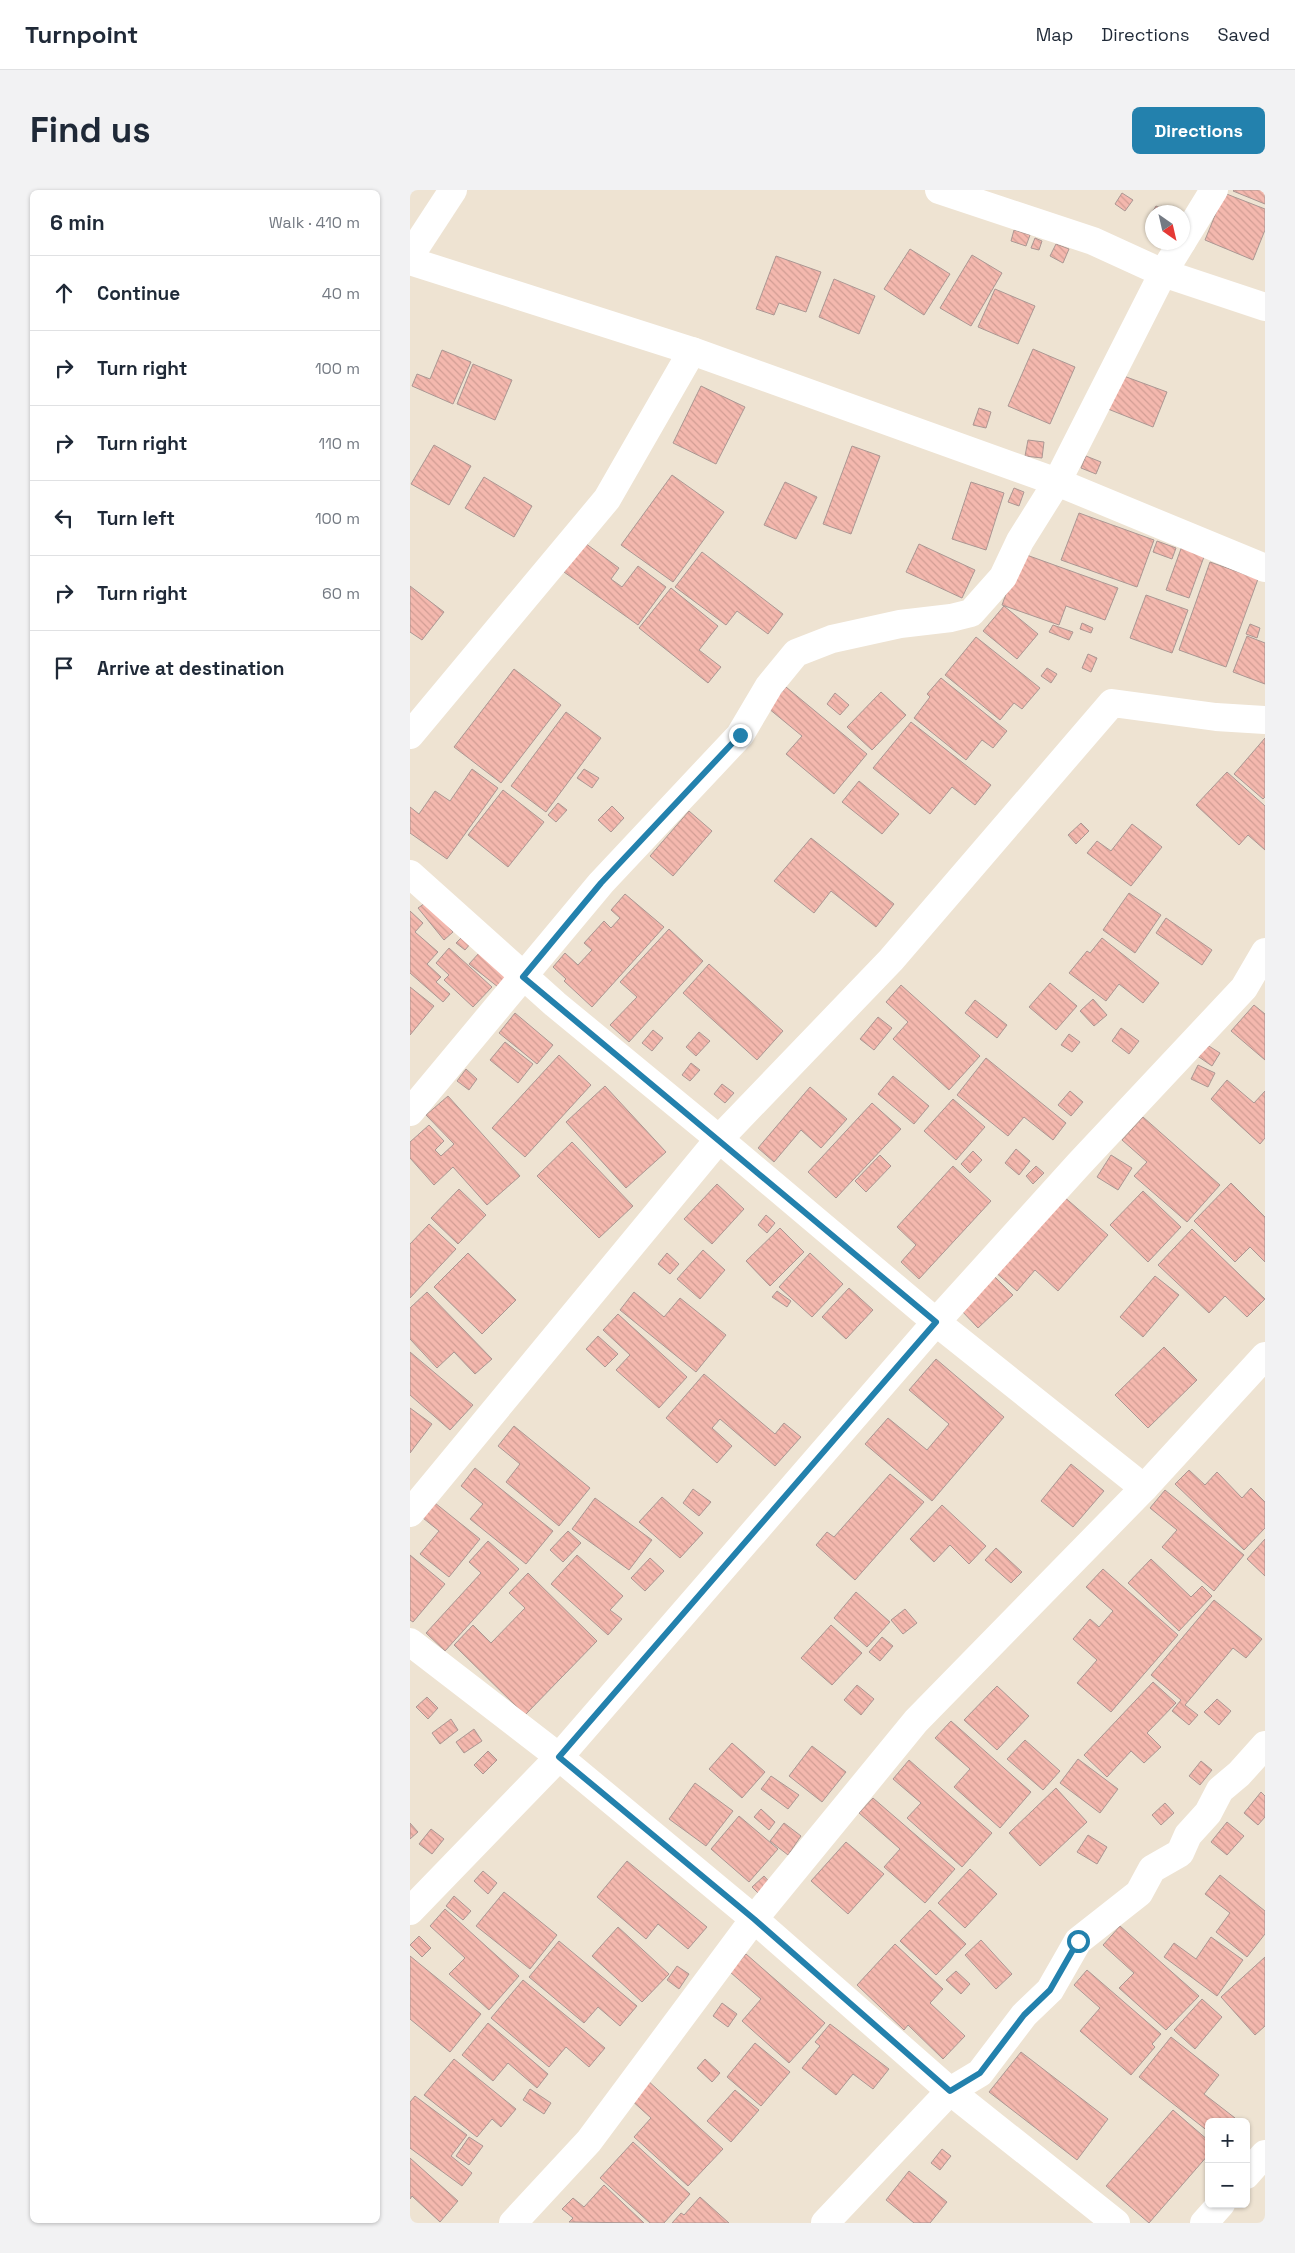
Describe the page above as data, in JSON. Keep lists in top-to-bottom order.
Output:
{
  "north": "bottom right",
  "page": {
    "header": "Turnpoint",
    "nav": ["Map", "Directions", "Saved"],
    "buttons": "Directions",
    "title": "Find us",
    "heading": ["6 min", "Walk · 410 m"],
    "list": [
      ["Continue", "40 m"],
      ["Turn right", "100 m"],
      ["Turn right", "110 m"],
      ["Turn left", "100 m"],
      ["Turn right", "60 m"],
      "Arrive at destination"
    ],
    "map_buttons": ["+", "−"]
  }
}
